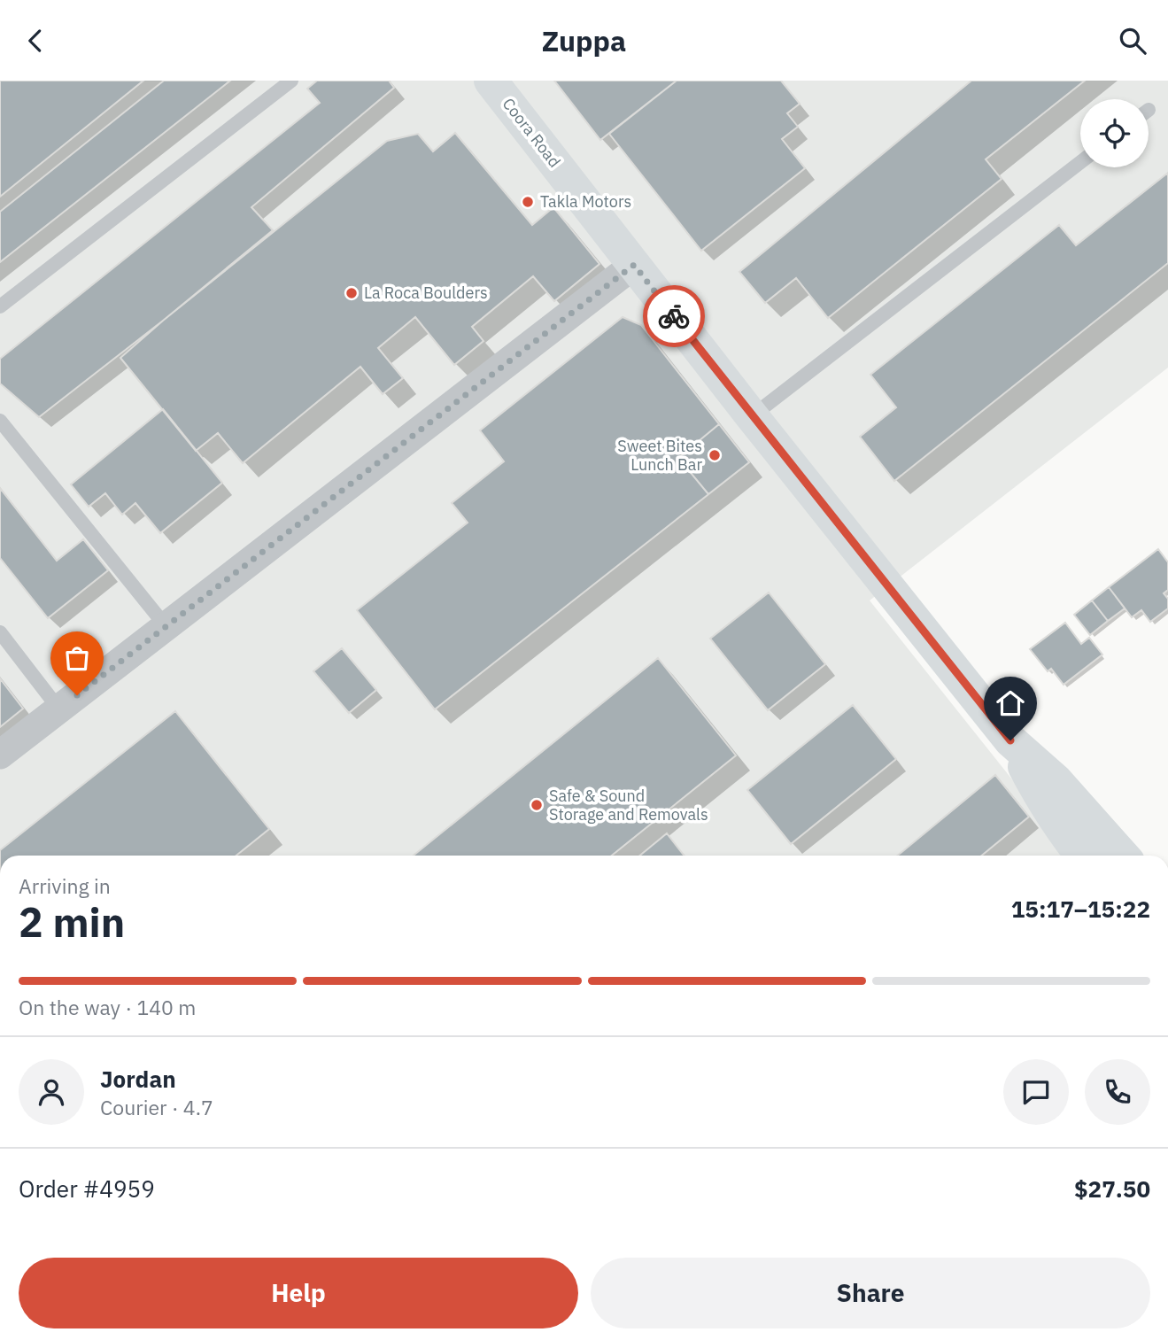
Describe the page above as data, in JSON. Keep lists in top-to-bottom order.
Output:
{
  "streets": {
    "street": ["Coora Road"]
  },
  "places": [
    "Takla Motors",
    "La Roca Boulders",
    "Sweet Bites Lunch Bar",
    "Safe & Sound Storage and Removals"
  ],
  "page": {
    "header": "Zuppa",
    "heading": ["2 min", "Arriving in", "15:17–15:22"],
    "panel": [
      "Jordan",
      "Courier · 4.7",
      "Order #4959",
      "$27.50"
    ],
    "bar": "On the way · 140 m",
    "buttons": ["Help", "Share"]
  }
}
